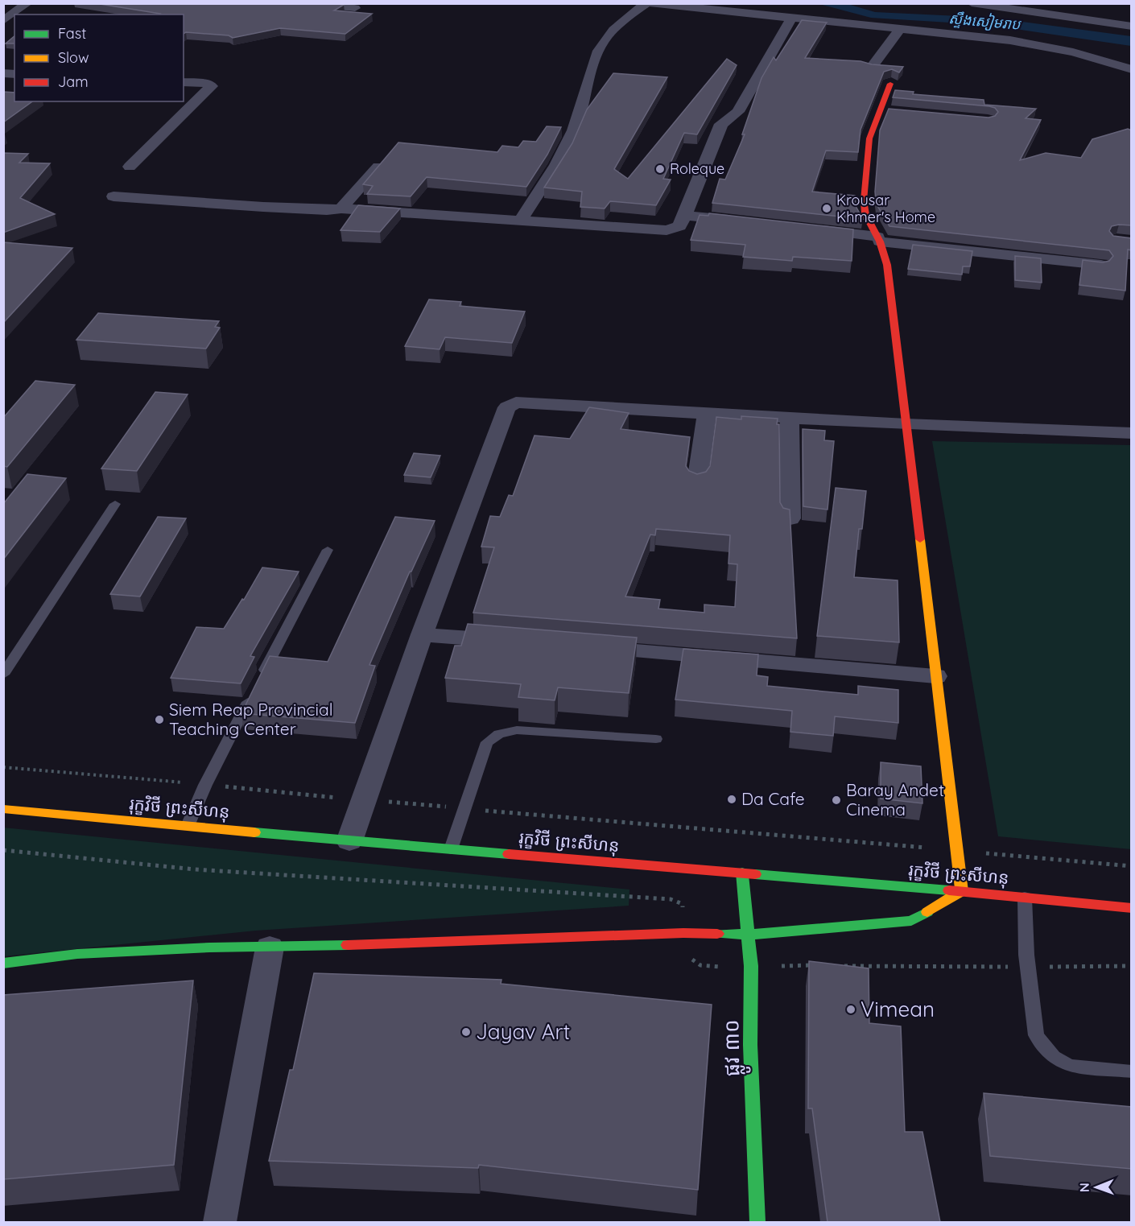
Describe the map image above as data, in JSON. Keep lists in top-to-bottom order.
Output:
{
  "streets": {
    "street": ["រុក្ខវិថី ព្រះសីហនុ", "ផ្លូវ ៣០"]
  },
  "crossings": [
    ["រុក្ខវិថី ព្រះសីហនុ", "ផ្លូវ ៣០"]
  ],
  "water": ["ស្ទឹងសៀមរាប"],
  "places": [
    "Roleque",
    "Krousar Khmer's Home",
    "Siem Reap Provincial Teaching Center",
    "Da Cafe",
    "Baray Andet Cinema",
    "Vimean",
    "Jayav Art"
  ],
  "legend": ["Fast", "Slow", "Jam"],
  "north": "left"
}
